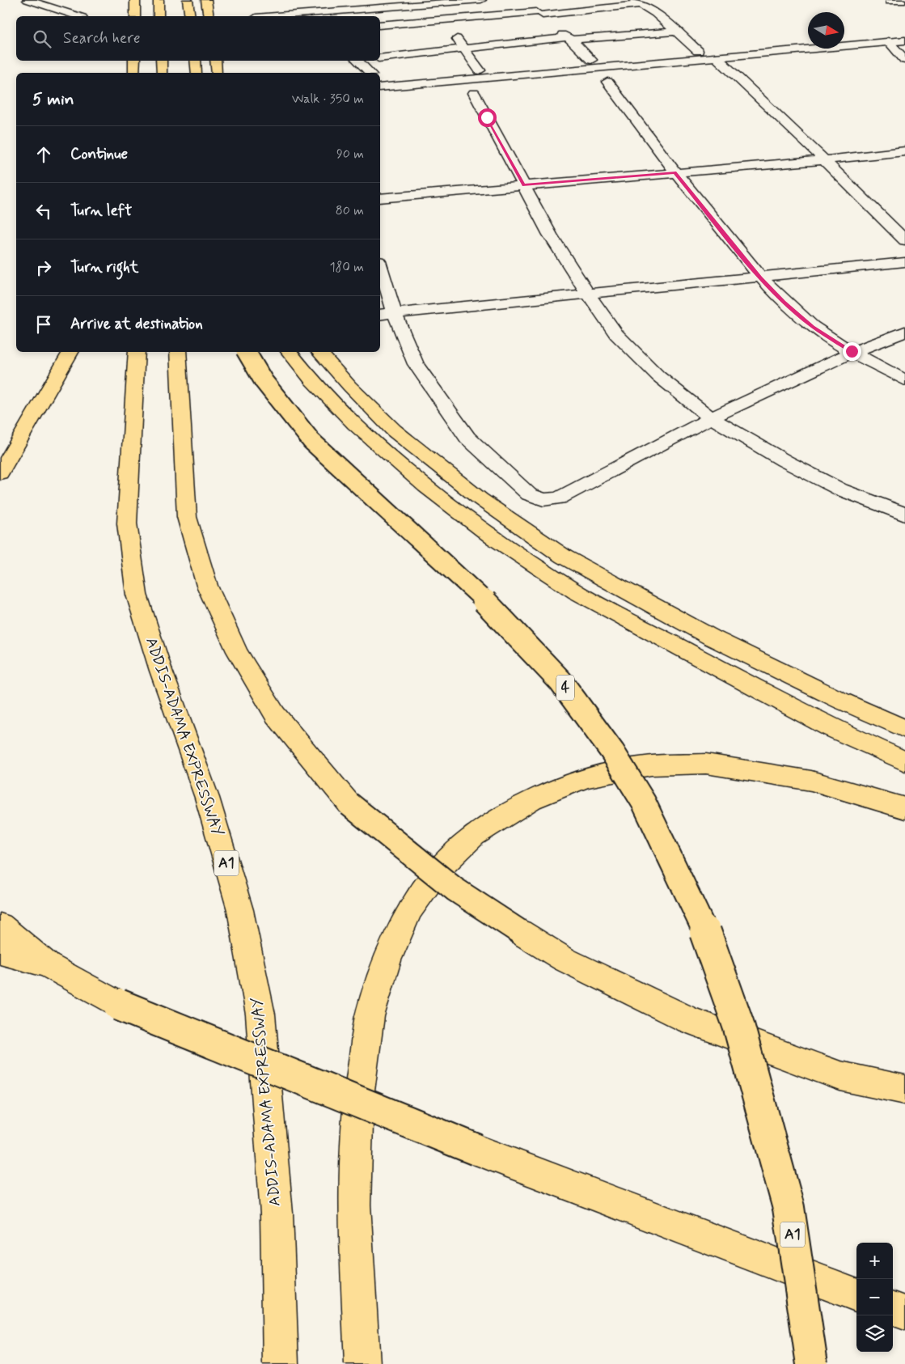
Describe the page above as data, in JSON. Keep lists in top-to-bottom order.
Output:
{
  "streets": {
    "highway": ["4", "ADDIS-ADAMA EXPRESSWAY", "A1"]
  },
  "crossings": [
    ["4", "A1"]
  ],
  "north": "right",
  "page": {
    "search": "Search here",
    "heading": ["5 min", "Walk · 350 m"],
    "list": [
      ["Continue", "90 m"],
      ["Turn left", "80 m"],
      ["Turn right", "180 m"],
      "Arrive at destination"
    ],
    "map_buttons": ["+", "−"]
  }
}
